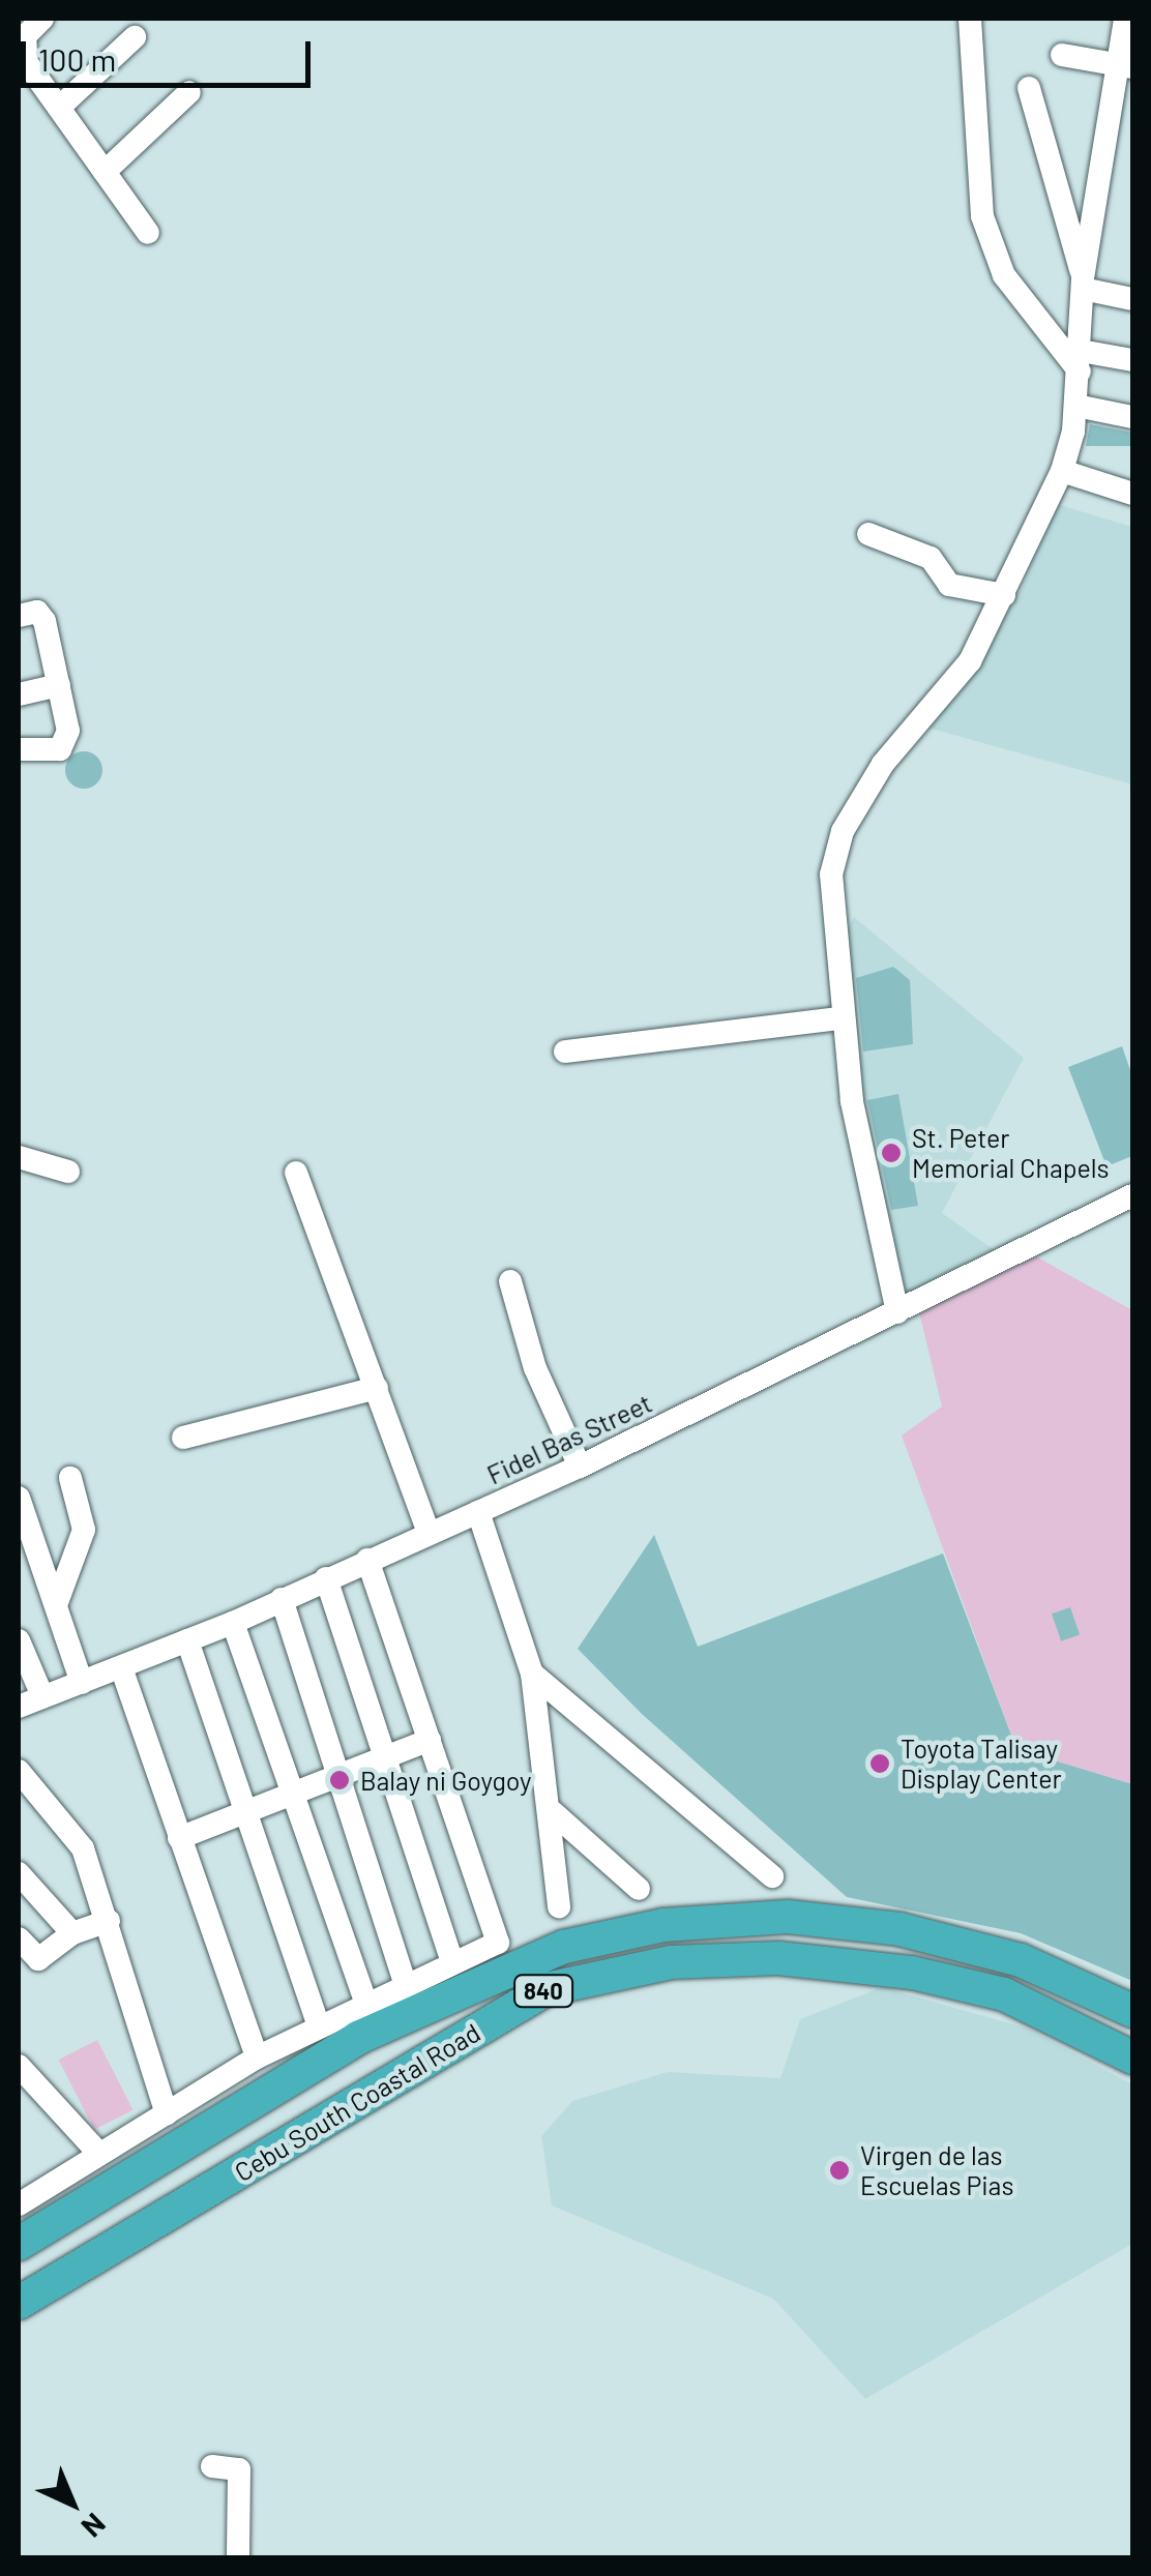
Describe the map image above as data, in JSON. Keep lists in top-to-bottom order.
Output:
{
  "streets": {
    "highway": ["840", "Cebu South Coastal Road"],
    "street": ["Fidel Bas Street"]
  },
  "places": [
    "St. Peter Memorial Chapels",
    "Toyota Talisay Display Center",
    "Balay ni Goygoy",
    "Virgen de las Escuelas Pias"
  ],
  "scale_bar": "100 m",
  "north": "bottom right"
}
